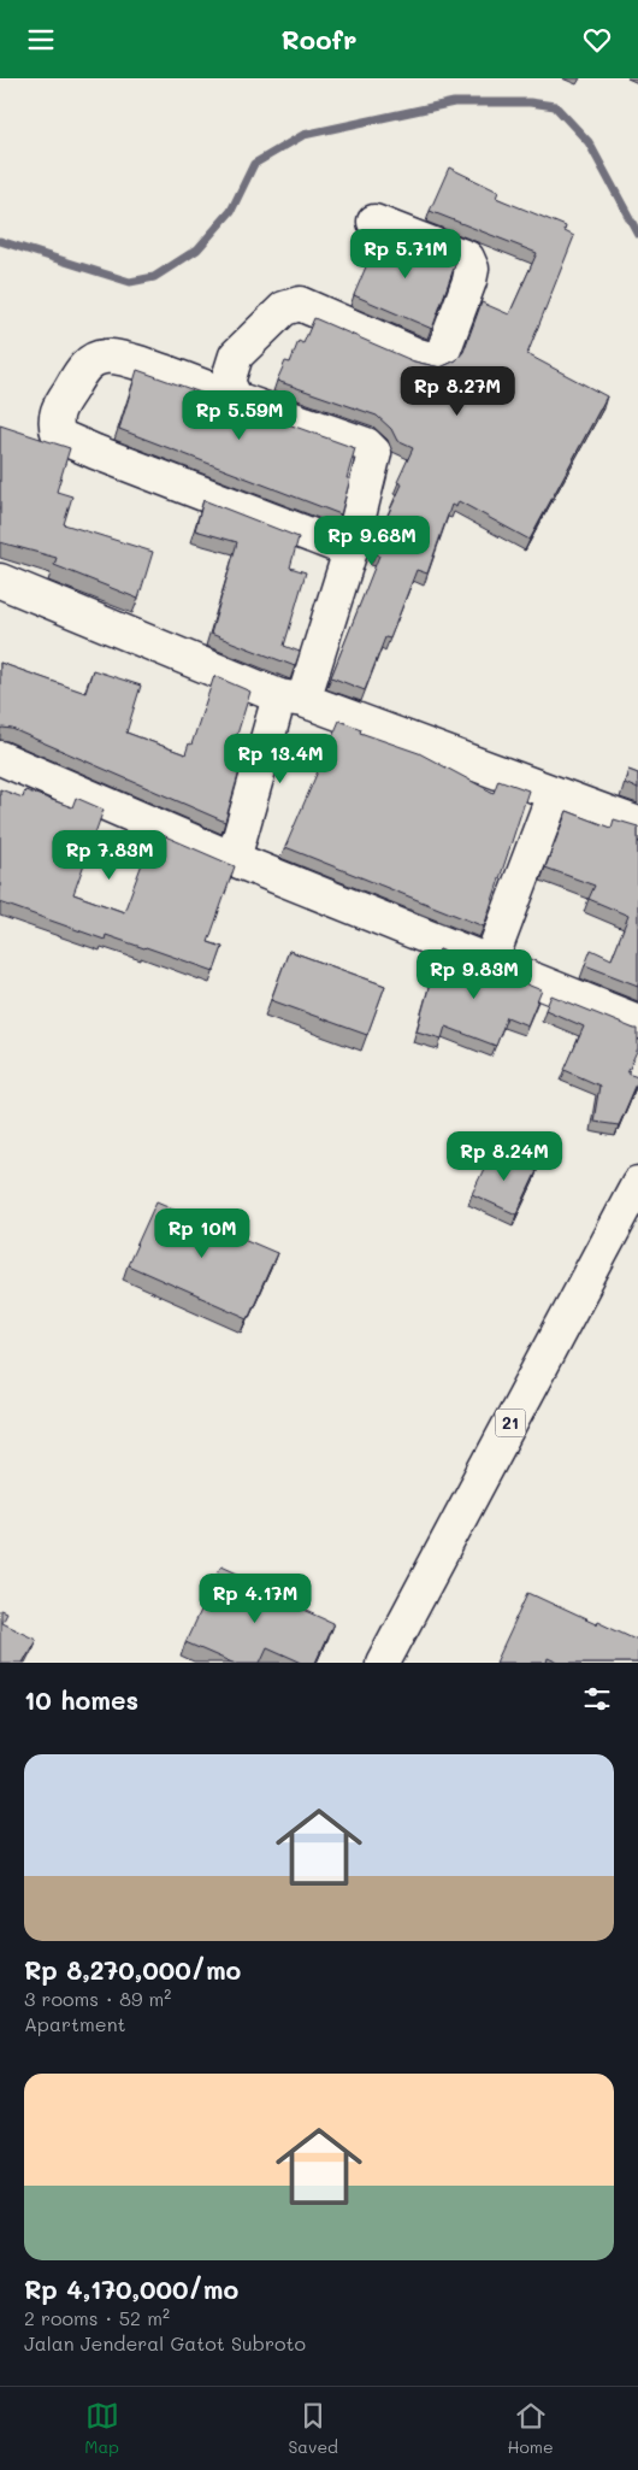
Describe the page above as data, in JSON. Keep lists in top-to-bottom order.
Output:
{
  "streets": {
    "main road": ["21"]
  },
  "page": {
    "header": "Roofr",
    "price": [
      "Rp 5.71M",
      "Rp 8.27M",
      "Rp 5.59M",
      "Rp 9.68M",
      "Rp 13.4M",
      "Rp 7.83M",
      "Rp 9.83M",
      "Rp 8.24M",
      "Rp 10M",
      "Rp 4.17M"
    ],
    "heading": "10 homes",
    "list": [
      {
        "name": "Rp 8,270,000/mo",
        "note": "3 rooms · 89 m² · Apartment"
      },
      {
        "name": "Rp 4,170,000/mo",
        "note": "2 rooms · 52 m² · Jalan Jenderal Gatot Subroto"
      }
    ],
    "tabs": ["Map", "Saved", "Home"]
  }
}
